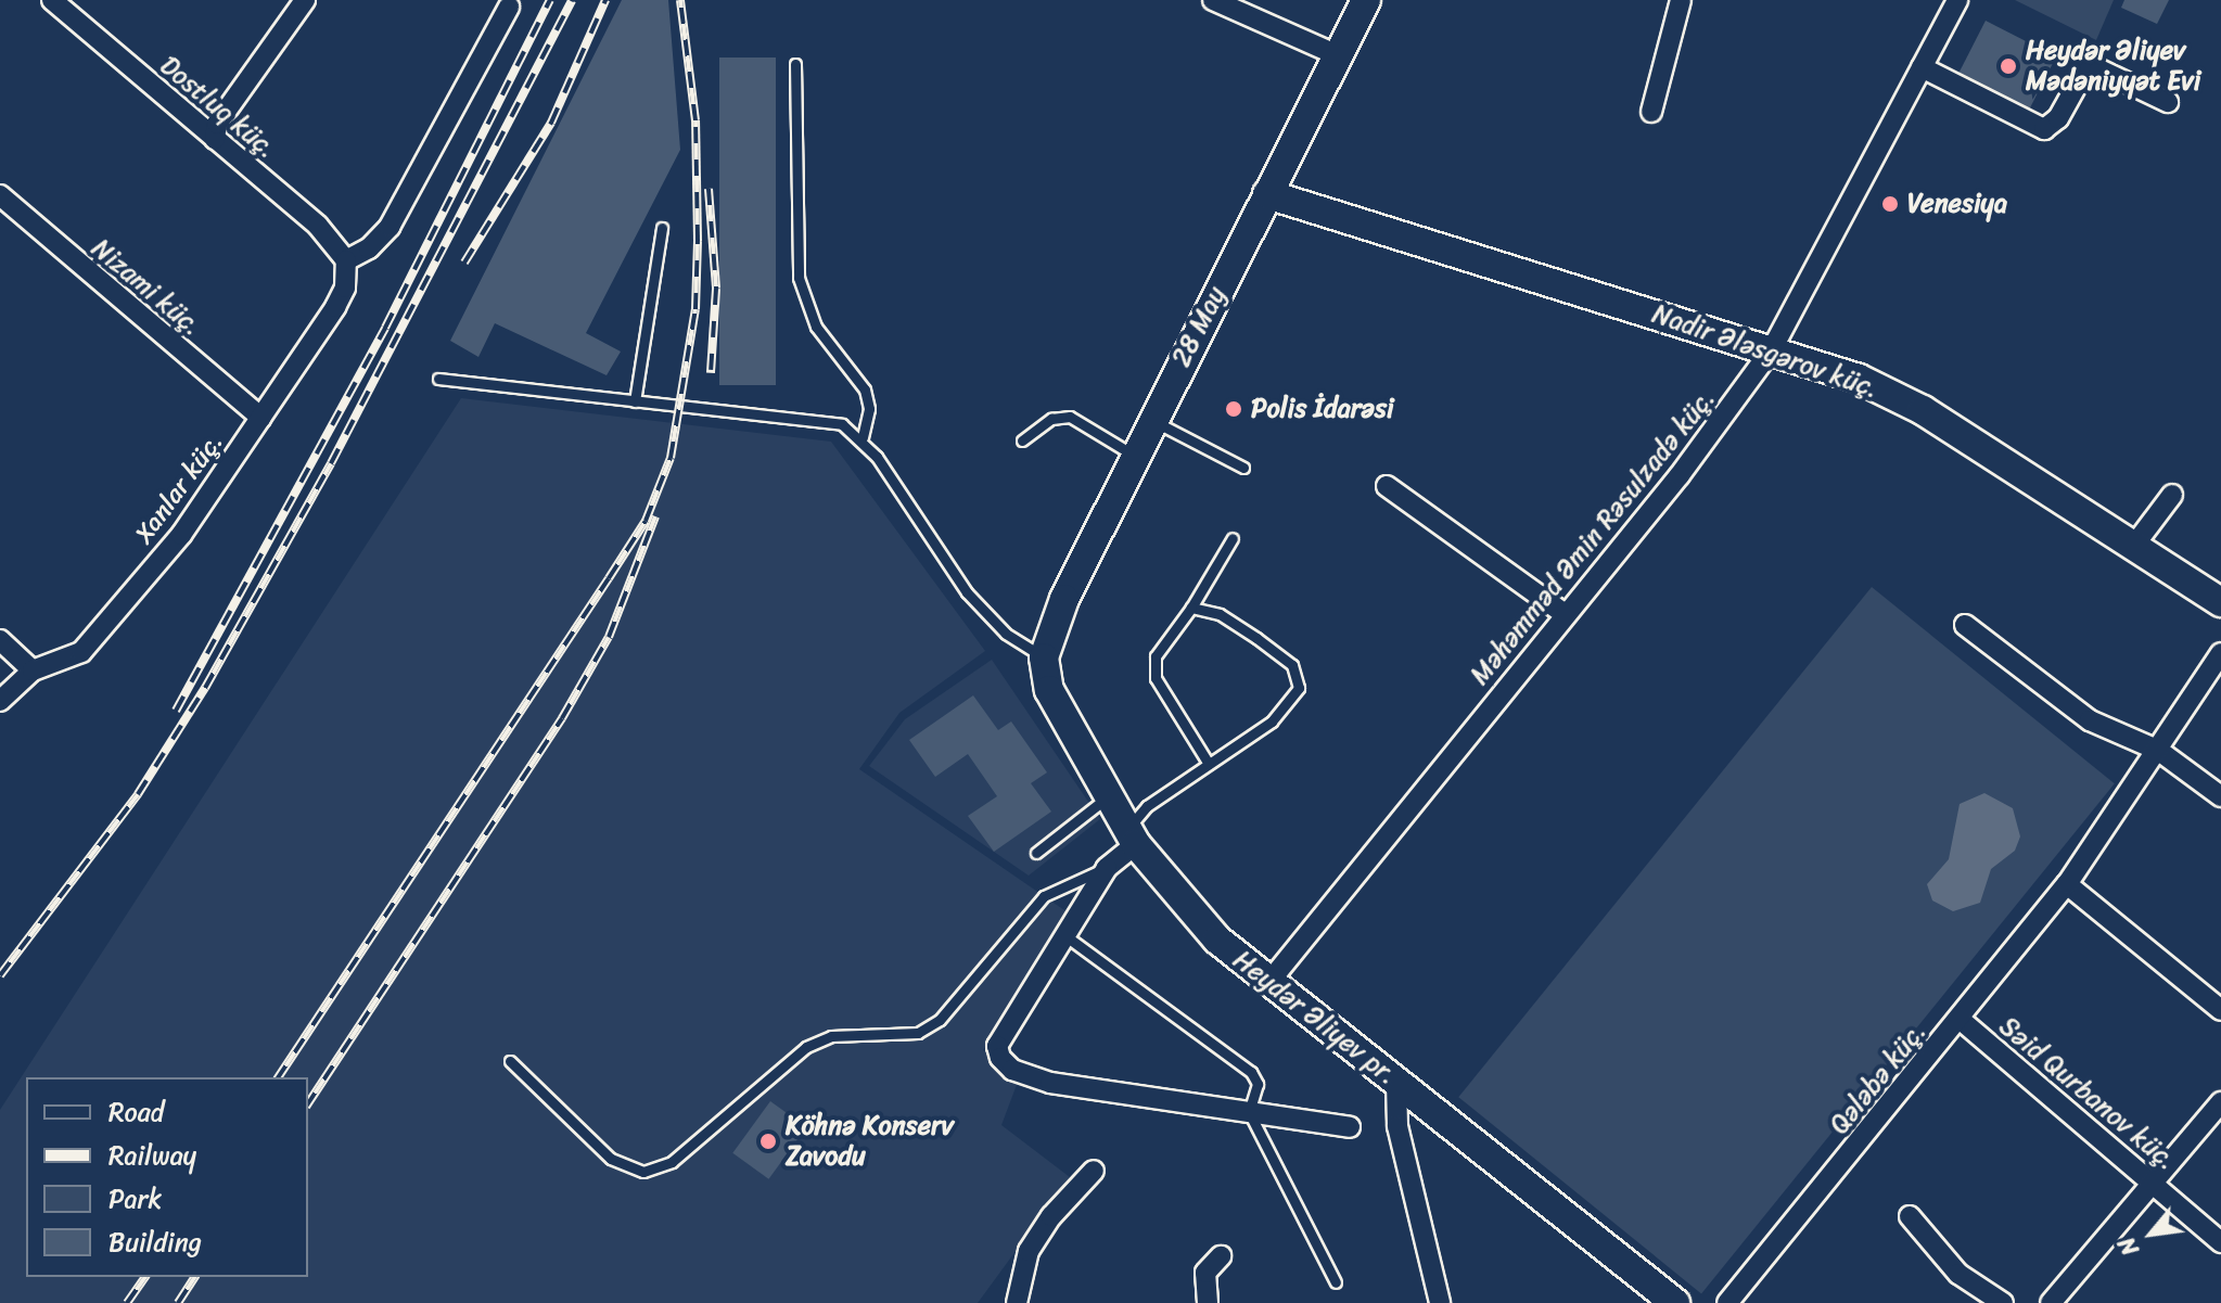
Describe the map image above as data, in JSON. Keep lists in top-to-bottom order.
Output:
{
  "streets": {
    "main road": ["28 May", "Nadir Ələsgərov küç.", "Heydər Əliyev pr."],
    "street": [
      "Dostluq küç.",
      "Nizami küç.",
      "Xanlar küç.",
      "Məhəmməd Əmin Rəsulzadə küç.",
      "Qələbə küç.",
      "Səid Qurbanov küç."
    ]
  },
  "crossings": [
    ["Dostluq küç.", "Xanlar küç."],
    ["Nizami küç.", "Xanlar küç."],
    ["28 May", "Nadir Ələsgərov küç."],
    ["28 May", "Heydər Əliyev pr."],
    ["Nadir Ələsgərov küç.", "Məhəmməd Əmin Rəsulzadə küç."],
    ["Məhəmməd Əmin Rəsulzadə küç.", "Heydər Əliyev pr."],
    ["Qələbə küç.", "Səid Qurbanov küç."]
  ],
  "places": [
    "Heydər Əliyev Mədəniyyət Evi",
    "Venesiya",
    "Polis İdarəsi",
    "Köhnə Konserv Zavodu"
  ],
  "legend": [
    "Road",
    "Railway",
    "Park",
    "Building"
  ],
  "north": "bottom left"
}
